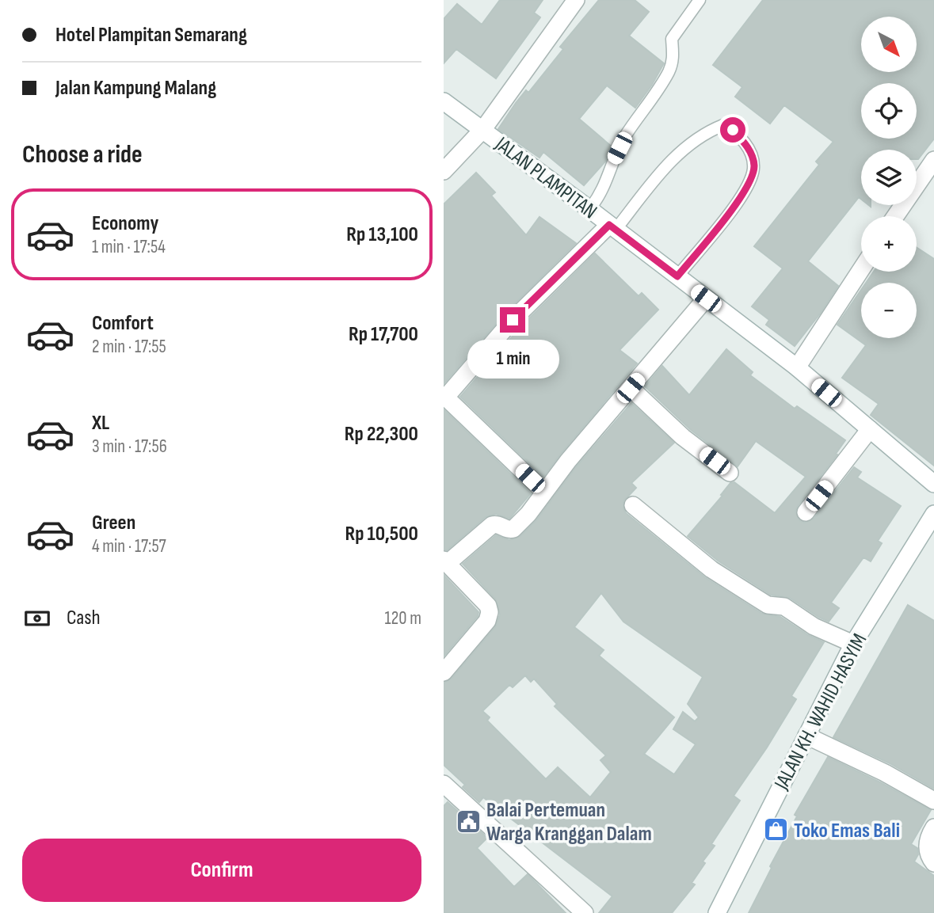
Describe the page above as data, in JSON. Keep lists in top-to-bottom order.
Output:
{
  "streets": {
    "street": ["JALAN PLAMPITAN", "JALAN KH. WAHID HASYIM"]
  },
  "places": {
    "public building": ["Balai Pertemuan Warga Kranggan Dalam"],
    "shop": ["Toko Emas Bali"]
  },
  "north": "bottom right",
  "page": {
    "banner": ["Hotel Plampitan Semarang", "Jalan Kampung Malang"],
    "map_buttons": ["+", "−"],
    "heading": "Choose a ride",
    "list": [
      {
        "name": "Economy",
        "note": "1 min · 17:54",
        "value": "Rp 13,100"
      },
      {
        "name": "Comfort",
        "note": "2 min · 17:55",
        "value": "Rp 17,700"
      },
      {
        "name": "XL",
        "note": "3 min · 17:56",
        "value": "Rp 22,300"
      },
      {
        "name": "Green",
        "note": "4 min · 17:57",
        "value": "Rp 10,500"
      }
    ],
    "bubble": "1 min",
    "pay": ["Cash", "120 m"],
    "buttons": "Confirm"
  }
}
